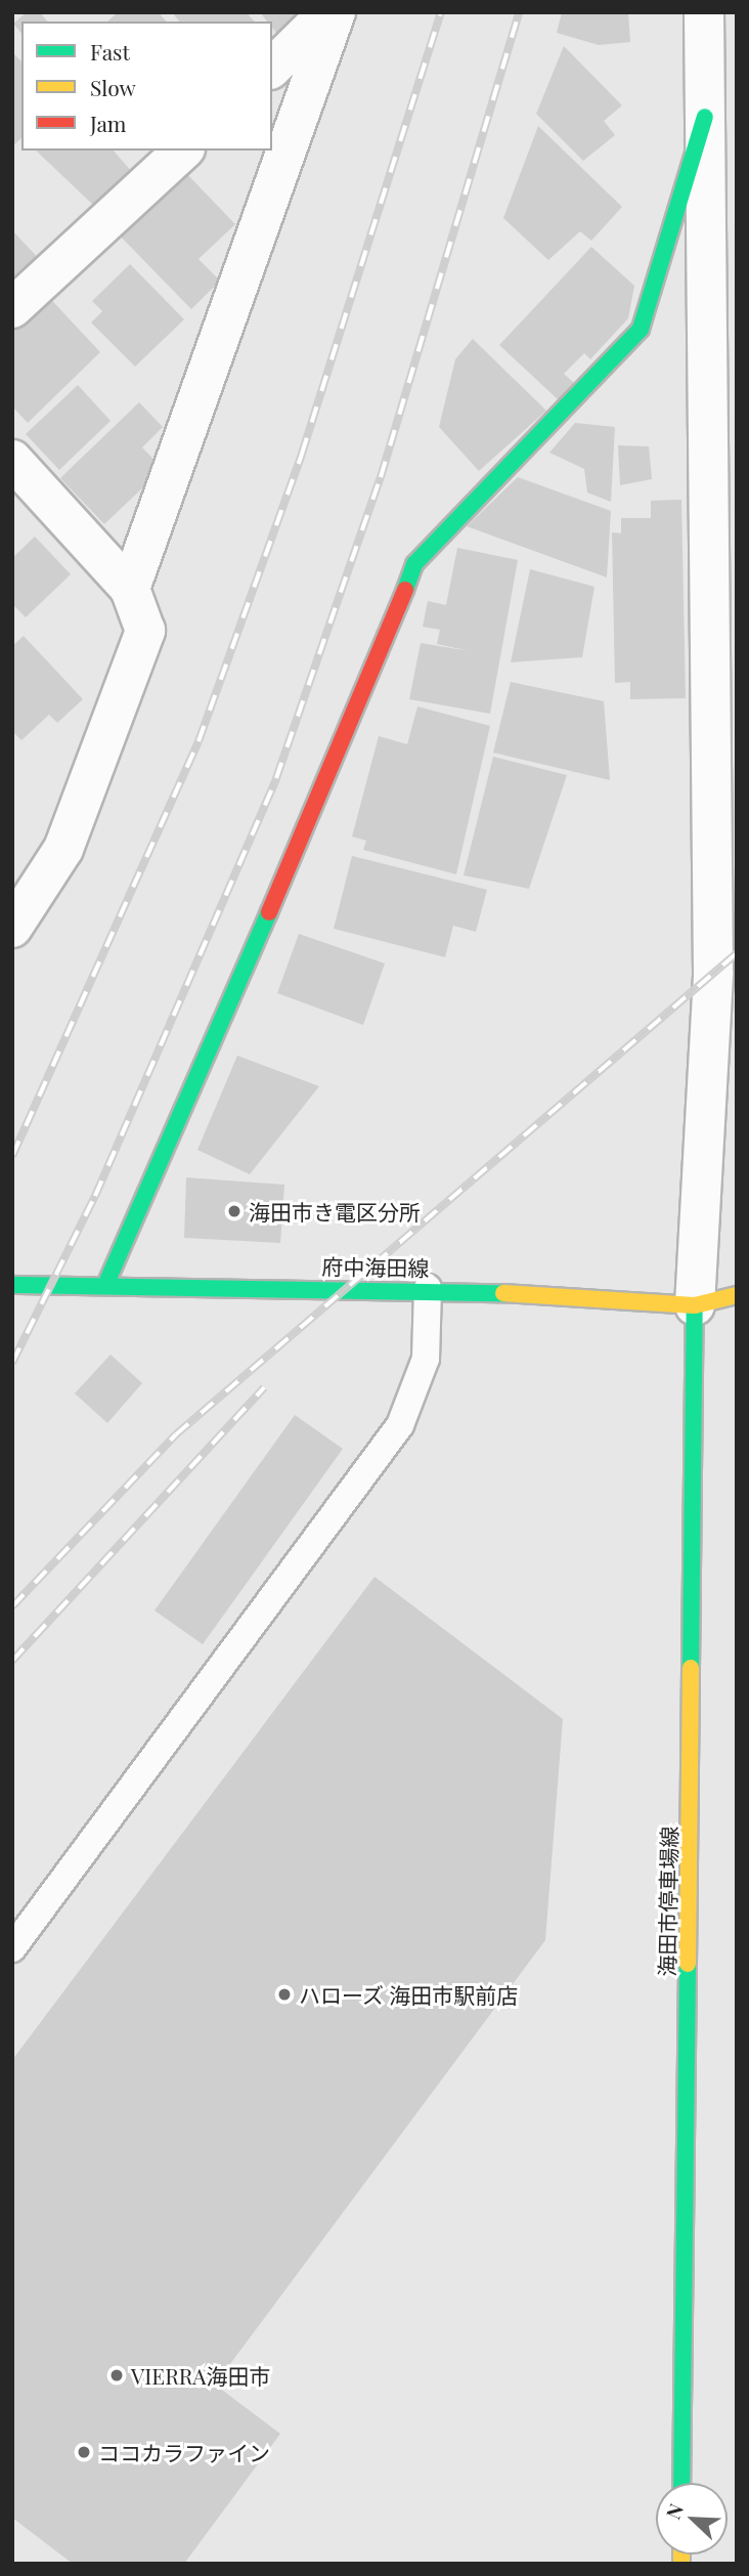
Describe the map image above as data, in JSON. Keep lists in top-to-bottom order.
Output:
{
  "streets": {
    "main road": ["府中海田線", "海田市停車場線"]
  },
  "crossings": [
    ["府中海田線", "海田市停車場線"]
  ],
  "places": [
    "海田市き電区分所",
    "ハローズ 海田市駅前店",
    "VIERRA海田市",
    "ココカラファイン"
  ],
  "legend": ["Fast", "Slow", "Jam"],
  "north": "top left"
}
